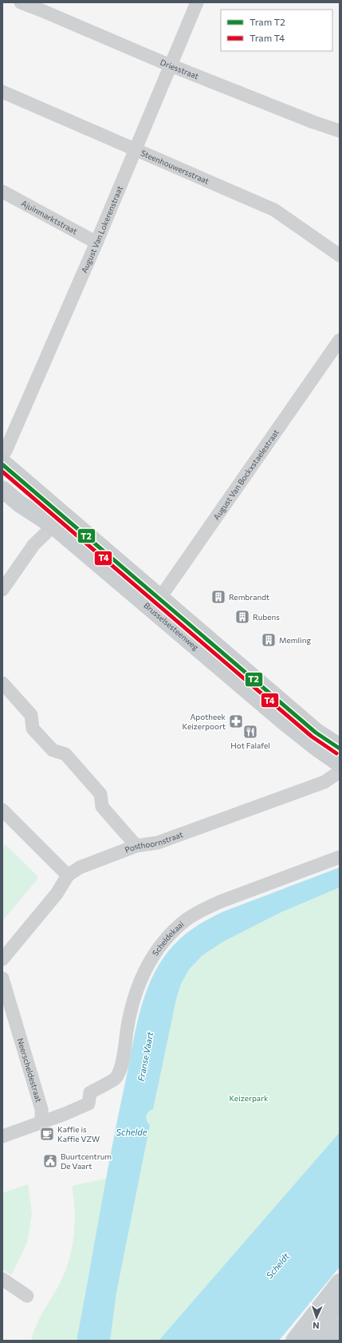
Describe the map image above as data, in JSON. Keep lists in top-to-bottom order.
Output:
{
  "streets": {
    "main road": ["Brusselsesteenweg"],
    "street": [
      "Driesstraat",
      "Steenhouwersstraat",
      "Ajuinmarktstraat",
      "August Van Lokerenstraat",
      "August Van Bockxstaelestraat",
      "Posthoornstraat",
      "Scheldekaai",
      "Neerscheldestraat"
    ]
  },
  "crossings": [
    ["Driesstraat", "August Van Lokerenstraat"],
    ["Steenhouwersstraat", "August Van Lokerenstraat"],
    ["Ajuinmarktstraat", "August Van Lokerenstraat"],
    ["August Van Bockxstaelestraat", "Brusselsesteenweg"],
    ["Scheldekaai", "Neerscheldestraat"]
  ],
  "water": ["Franse Vaart", "Schelde", "Scheldt"],
  "parks": ["Keizerpark"],
  "places": {
    "building": ["Rembrandt", "Rubens", "Memling"],
    "pharmacy": ["Apotheek Keizerpoort"],
    "restaurant": ["Hot Falafel"],
    "cafe": ["Kaffie is Kaffie VZW"],
    "public building": ["Buurtcentrum De Vaart"]
  },
  "lines": ["tram line T2", "tram line T4"],
  "legend": ["Tram T2", "Tram T4"],
  "north": "bottom"
}
